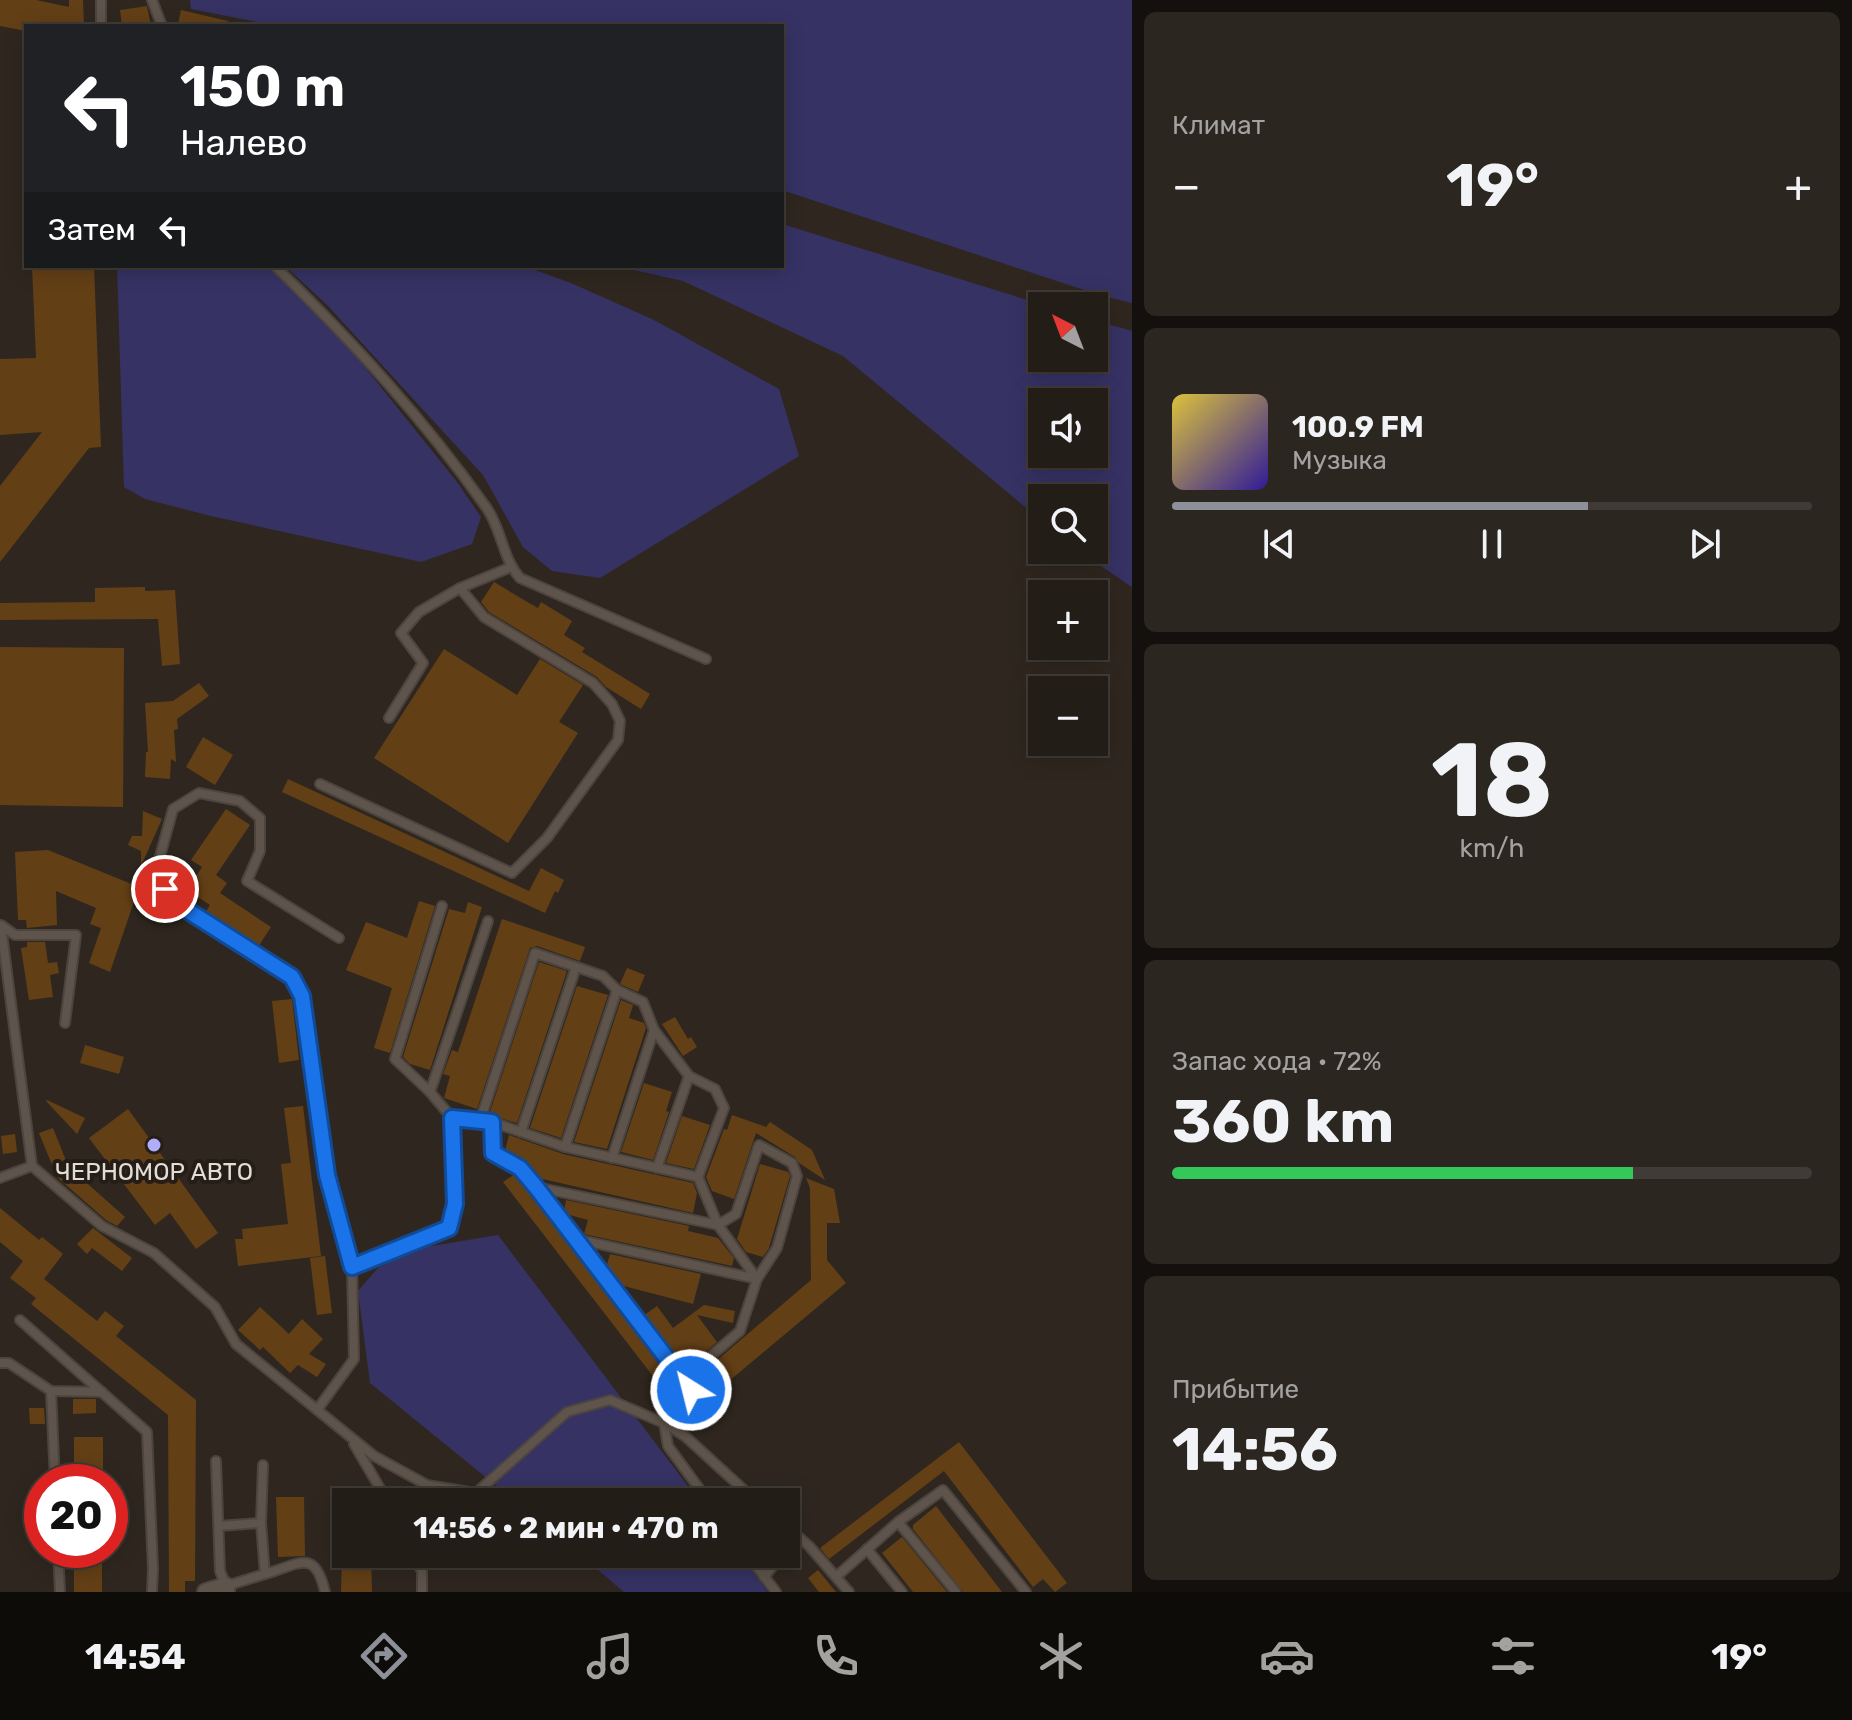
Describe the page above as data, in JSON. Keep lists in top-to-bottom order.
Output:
{
  "places": ["ЧЕРНОМОР АВТО"],
  "north": "top left",
  "page": {
    "tile": [
      "Климат",
      ["18", "km/h"],
      ["Запас хода · 72%", "360 km"],
      ["Прибытие", "14:56"]
    ],
    "turn": ["150 m", "Налево"],
    "heat": ["−", "19°", "+"],
    "then": "Затем",
    "map_buttons": ["+", "−"],
    "song": ["100.9 FM", "Музыка"],
    "limit": "20",
    "trip": "14:56 · 2 мин · 470 m",
    "tabs": ["14:54", "19°"]
  }
}
